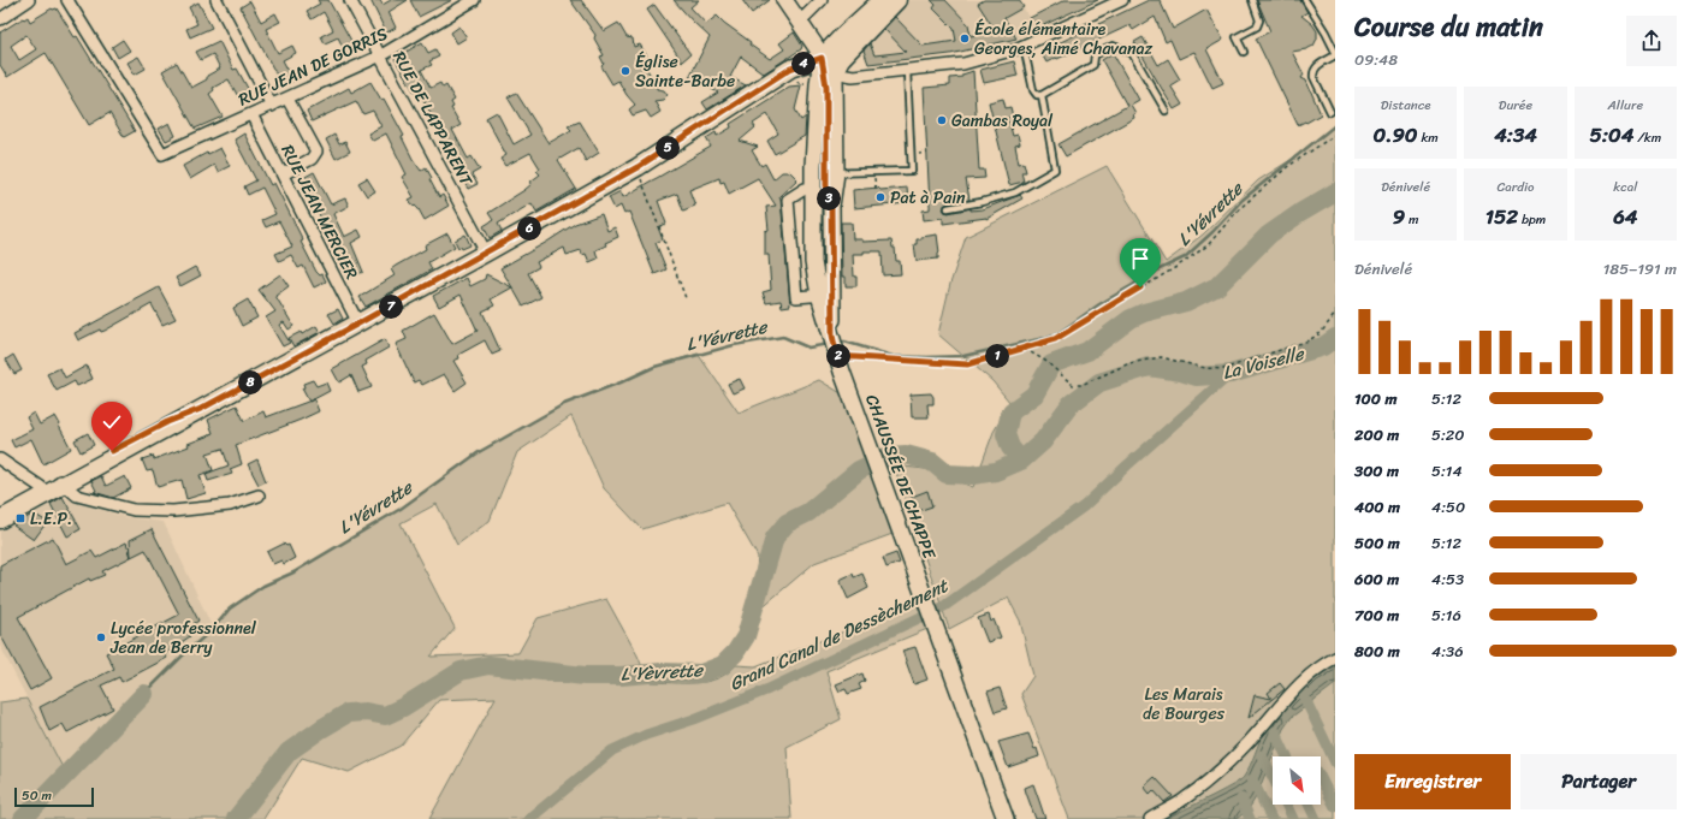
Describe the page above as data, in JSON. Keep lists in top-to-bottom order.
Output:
{
  "streets": {
    "main road": ["CHAUSSÉE DE CHAPPE"],
    "street": ["RUE JEAN DE GORRIS", "RUE DE LAPPARENT", "RUE JEAN MERCIER"]
  },
  "crossings": [
    ["RUE JEAN DE GORRIS", "RUE DE LAPPARENT"],
    ["RUE JEAN DE GORRIS", "RUE JEAN MERCIER"]
  ],
  "water": [
    "L'Yévrette",
    "La Voiselle",
    "Grand Canal de Dessèchement",
    "L'Yèvrette"
  ],
  "parks": ["Les Marais de Bourges"],
  "places": {
    "other": [
      "École élémentaire Georges, Aimé Chavanaz",
      "Église Sainte-Barbe",
      "Gambas Royal",
      "Pat à Pain",
      "Lycée professionnel Jean de Berry"
    ],
    "transit": ["L.E.P."]
  },
  "scale_bar": "50 m",
  "north": "bottom right",
  "page": {
    "heading": ["Course du matin", "09:48"],
    "pins": [
      "4",
      "5",
      "3",
      "6",
      "7",
      "1",
      "2",
      "8"
    ],
    "stats": [
      ["Distance", "0.90 km"],
      ["Durée", "4:34"],
      ["Allure", "5:04 /km"],
      ["Dénivelé", "9 m"],
      ["Cardio", "152 bpm"],
      ["kcal", "64"]
    ],
    "chart": ["Dénivelé", "185–191 m"],
    "list": [
      {
        "name": "100 m",
        "note": "5:12"
      },
      {
        "name": "200 m",
        "note": "5:20"
      },
      {
        "name": "300 m",
        "note": "5:14"
      },
      {
        "name": "400 m",
        "note": "4:50"
      },
      {
        "name": "500 m",
        "note": "5:12"
      },
      {
        "name": "600 m",
        "note": "4:53"
      },
      {
        "name": "700 m",
        "note": "5:16"
      },
      {
        "name": "800 m",
        "note": "4:36"
      }
    ],
    "buttons": ["Enregistrer", "Partager"],
    "scale": "50 m"
  }
}
